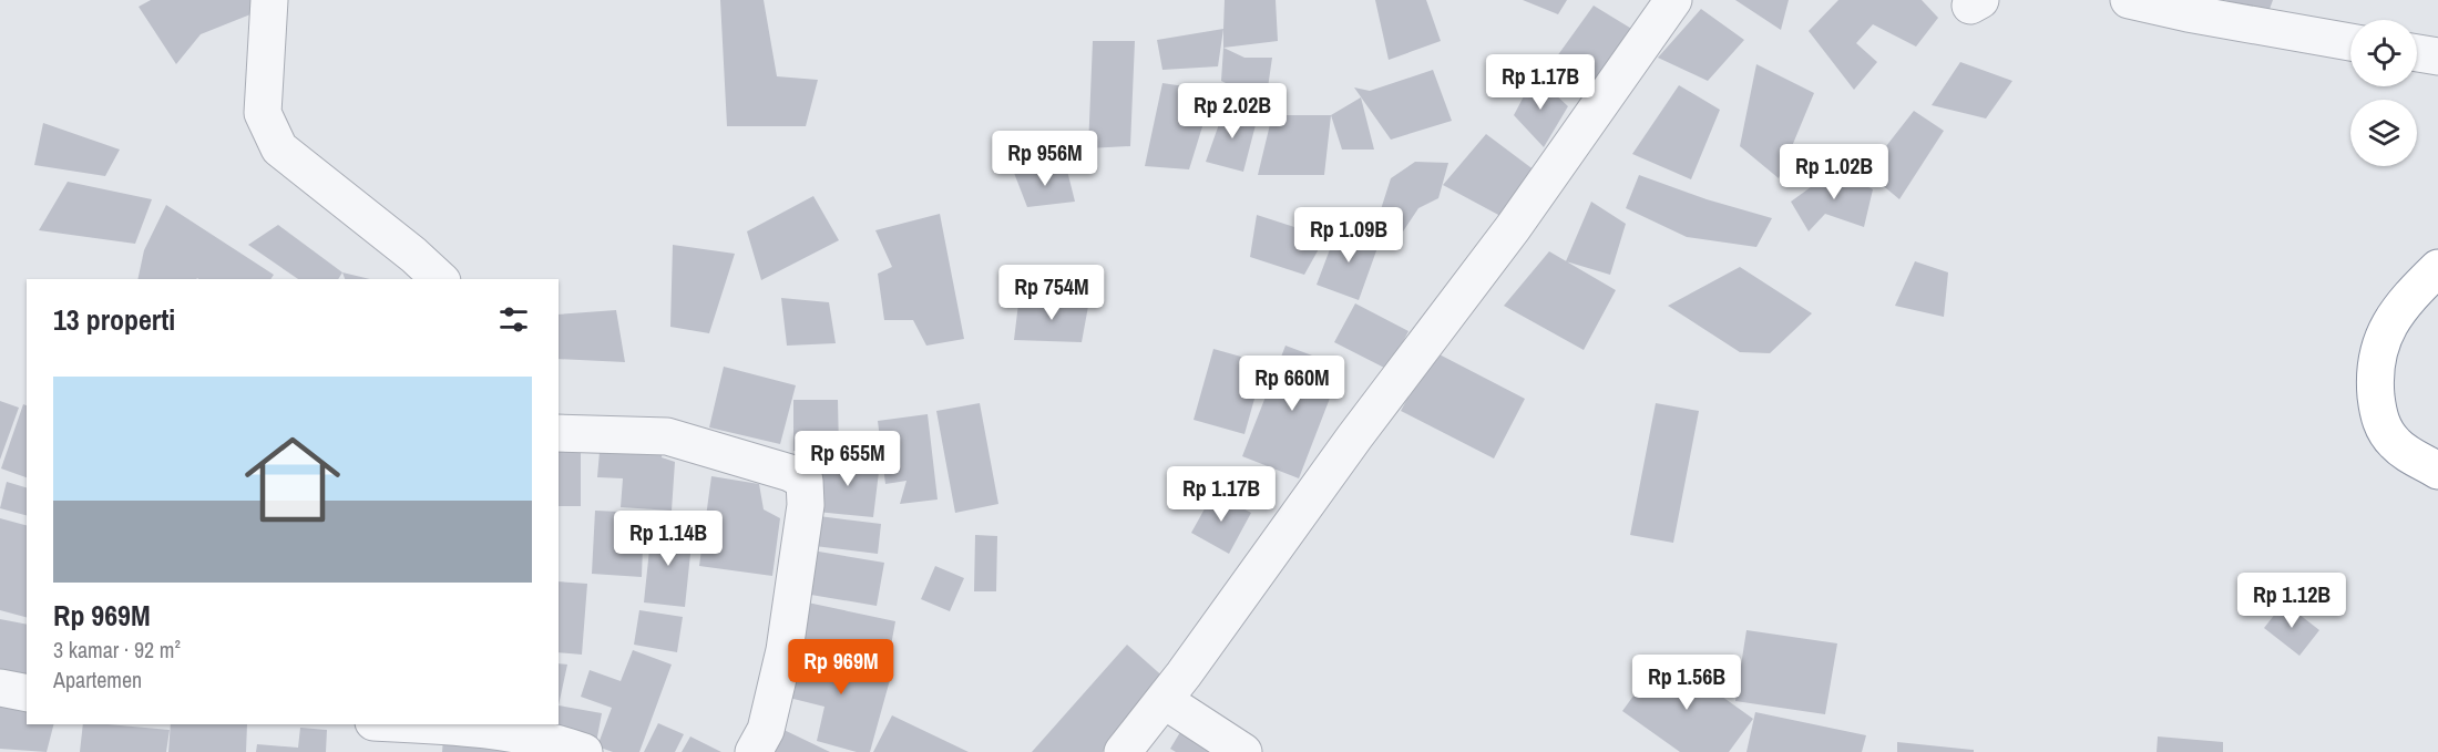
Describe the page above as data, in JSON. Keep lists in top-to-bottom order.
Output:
{
  "page": {
    "price": [
      "Rp 1.17B",
      "Rp 2.02B",
      "Rp 956M",
      "Rp 1.02B",
      "Rp 1.09B",
      "Rp 754M",
      "Rp 660M",
      "Rp 655M",
      "Rp 1.17B",
      "Rp 1.14B",
      "Rp 1.12B",
      "Rp 969M",
      "Rp 1.56B"
    ],
    "heading": "13 properti",
    "list": [
      {
        "name": "Rp 969M",
        "note": "3 kamar · 92 m² · Apartemen"
      }
    ]
  }
}
